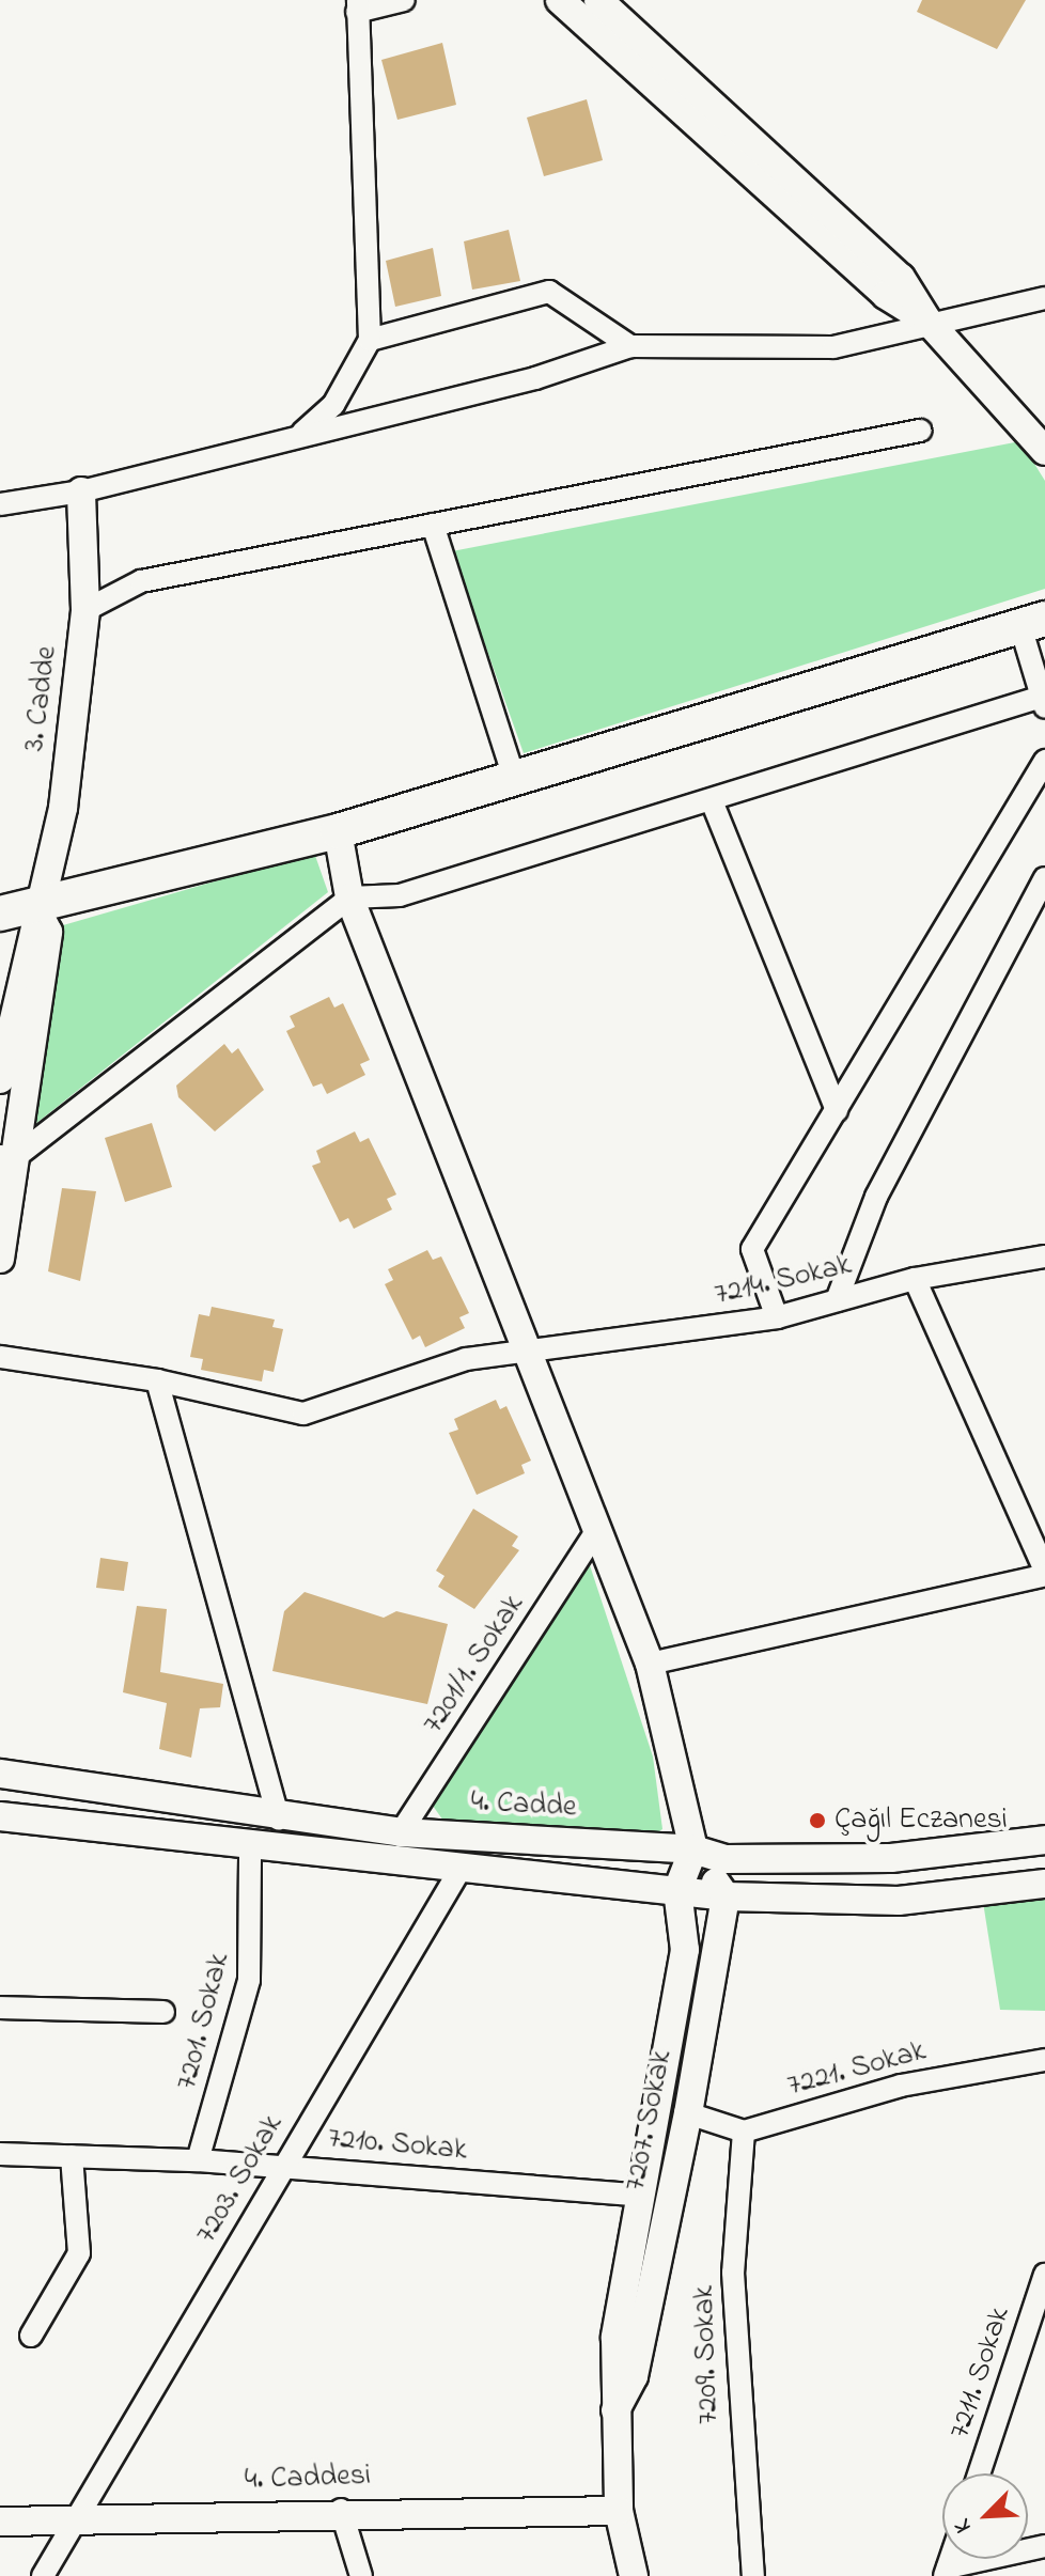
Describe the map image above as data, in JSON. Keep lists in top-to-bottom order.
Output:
{
  "streets": {
    "street": [
      "3. Cadde",
      "7214. Sokak",
      "7201/1. Sokak",
      "4. Cadde",
      "7201. Sokak",
      "7221. Sokak",
      "7207. Sokak",
      "7210. Sokak",
      "7203. Sokak",
      "7209. Sokak",
      "7211. Sokak",
      "4. Caddesi"
    ]
  },
  "crossings": [
    ["7201/1. Sokak", "4. Cadde"],
    ["7201. Sokak", "7210. Sokak"],
    ["7221. Sokak", "7209. Sokak"],
    ["7207. Sokak", "7210. Sokak"],
    ["7207. Sokak", "4. Caddesi"],
    ["7210. Sokak", "7203. Sokak"],
    ["7203. Sokak", "4. Caddesi"]
  ],
  "places": ["Çağıl Eczanesi"],
  "north": "bottom left"
}
